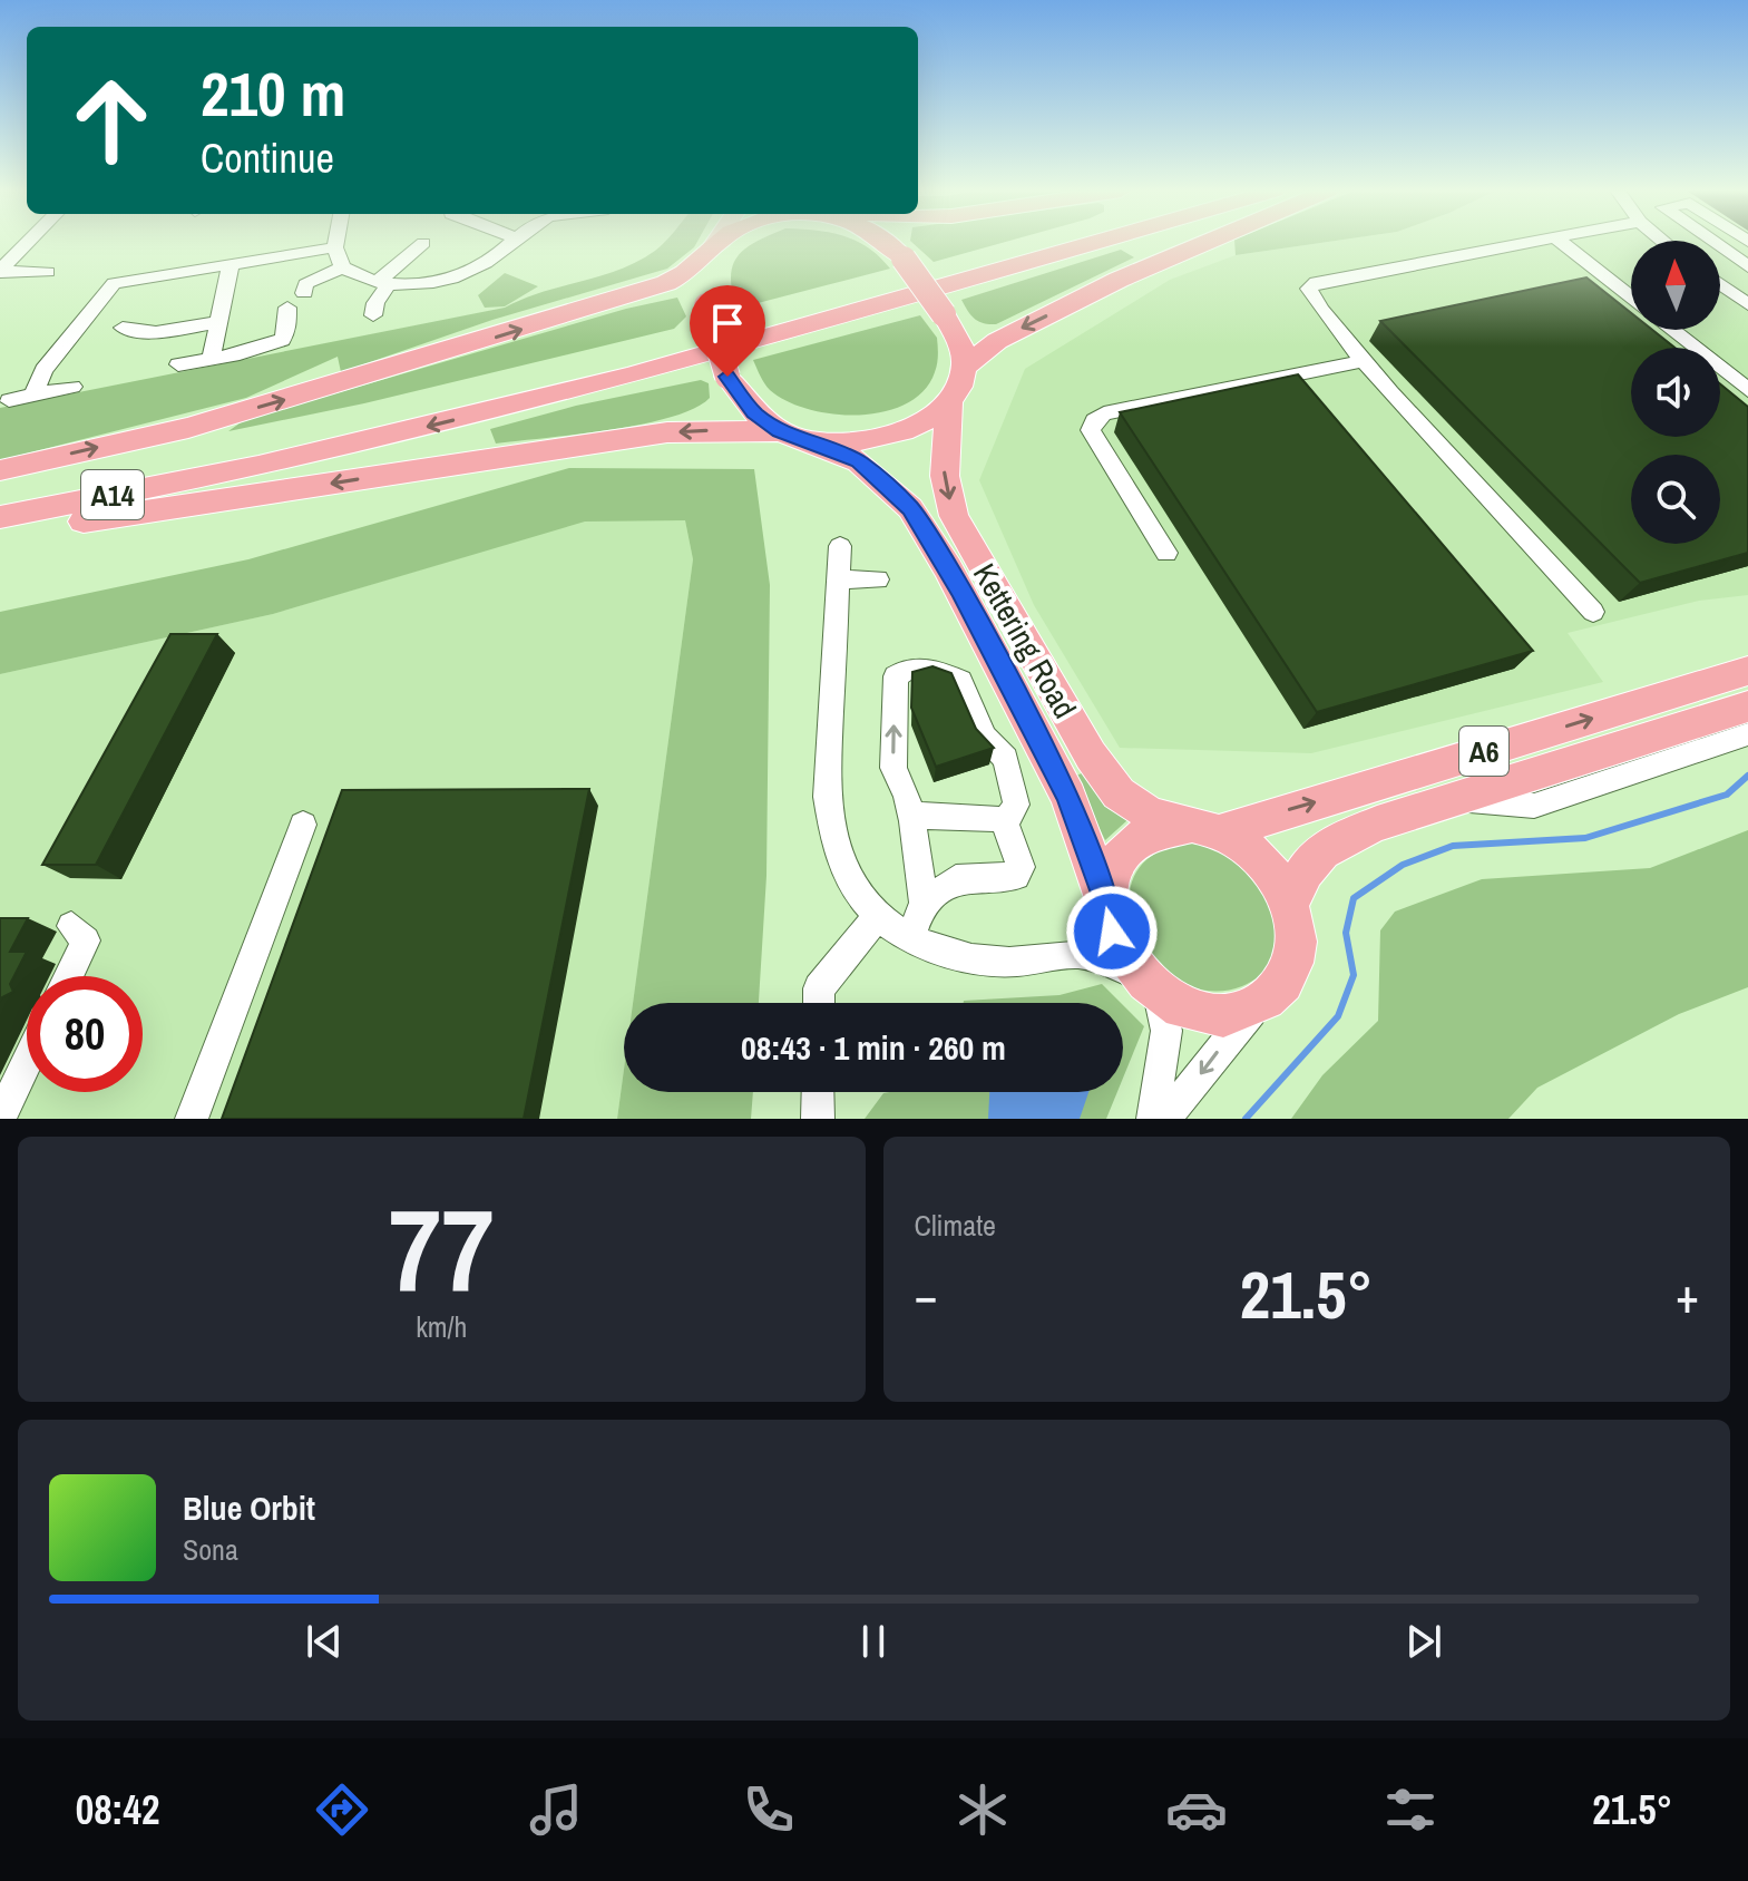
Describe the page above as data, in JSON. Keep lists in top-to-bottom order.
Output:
{
  "streets": {
    "highway": ["A14", "Kettering Road", "A6"]
  },
  "crossings": [
    ["Kettering Road", "A6"]
  ],
  "north": "top",
  "page": {
    "turn": ["210 m", "Continue"],
    "limit": "80",
    "trip": "08:43 · 1 min · 260 m",
    "tile": [
      ["77", "km/h"],
      "Climate"
    ],
    "heat": ["−", "21.5°", "+"],
    "song": ["Blue Orbit", "Sona"],
    "tabs": ["08:42", "21.5°"]
  }
}
